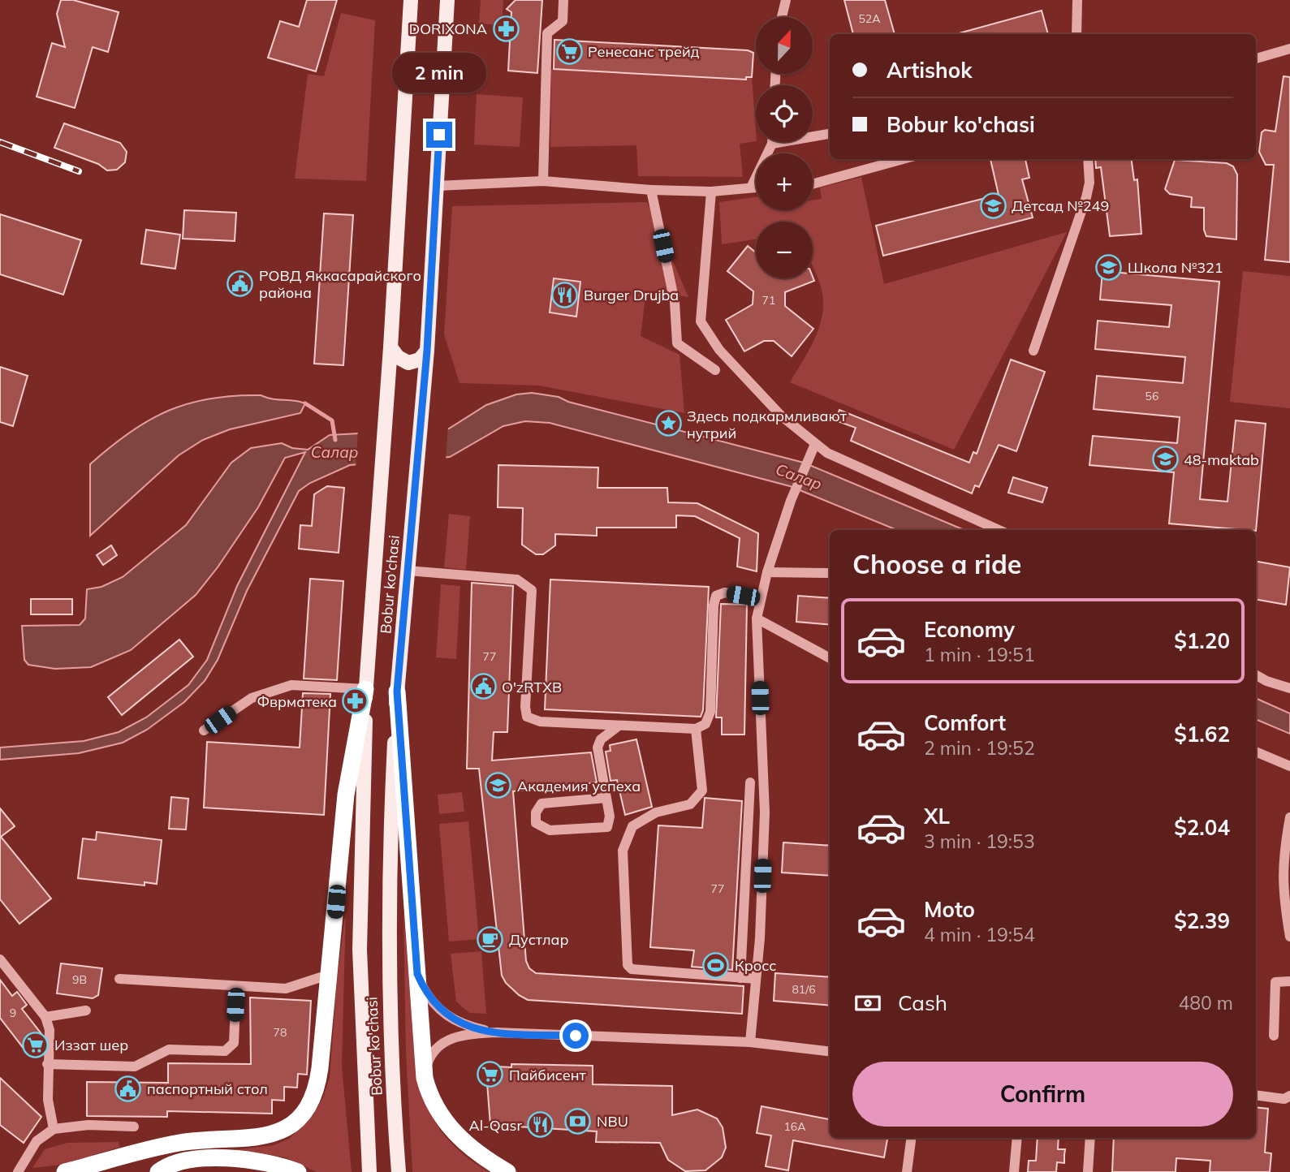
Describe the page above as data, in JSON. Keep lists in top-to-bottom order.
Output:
{
  "streets": {
    "main road": ["Bobur ko'chasi"]
  },
  "water": ["Салар"],
  "places": {
    "pharmacy": ["DORIXONA", "Фврматека"],
    "supermarket": ["Ренесанс трейд", "Иззат шер", "Пайбисент"],
    "school or university": [
      "Детсад №249",
      "Школа №321",
      "48-maktab",
      "Академия успеха"
    ],
    "public building": ["РОВД Яккасарайского района", "O'zRTXB", "паспортный стол"],
    "restaurant": ["Burger Drujba", "Al-Qasr"],
    "place": ["Здесь подкармливают нутрий"],
    "cafe": ["Дустлар"],
    "sports": ["Кросс"],
    "bank": ["NBU"]
  },
  "house_numbers": [
    "52A",
    "71",
    "56",
    "77",
    "77",
    "9В",
    "81/6",
    "9",
    "78",
    "16А"
  ],
  "north": "top",
  "page": {
    "map_buttons": ["+", "−"],
    "banner": ["Artishok", "Bobur ko'chasi"],
    "bubble": "2 min",
    "heading": "Choose a ride",
    "list": [
      {
        "name": "Economy",
        "note": "1 min · 19:51",
        "value": "$1.20"
      },
      {
        "name": "Comfort",
        "note": "2 min · 19:52",
        "value": "$1.62"
      },
      {
        "name": "XL",
        "note": "3 min · 19:53",
        "value": "$2.04"
      },
      {
        "name": "Moto",
        "note": "4 min · 19:54",
        "value": "$2.39"
      }
    ],
    "pay": ["Cash", "480 m"],
    "buttons": "Confirm"
  }
}
